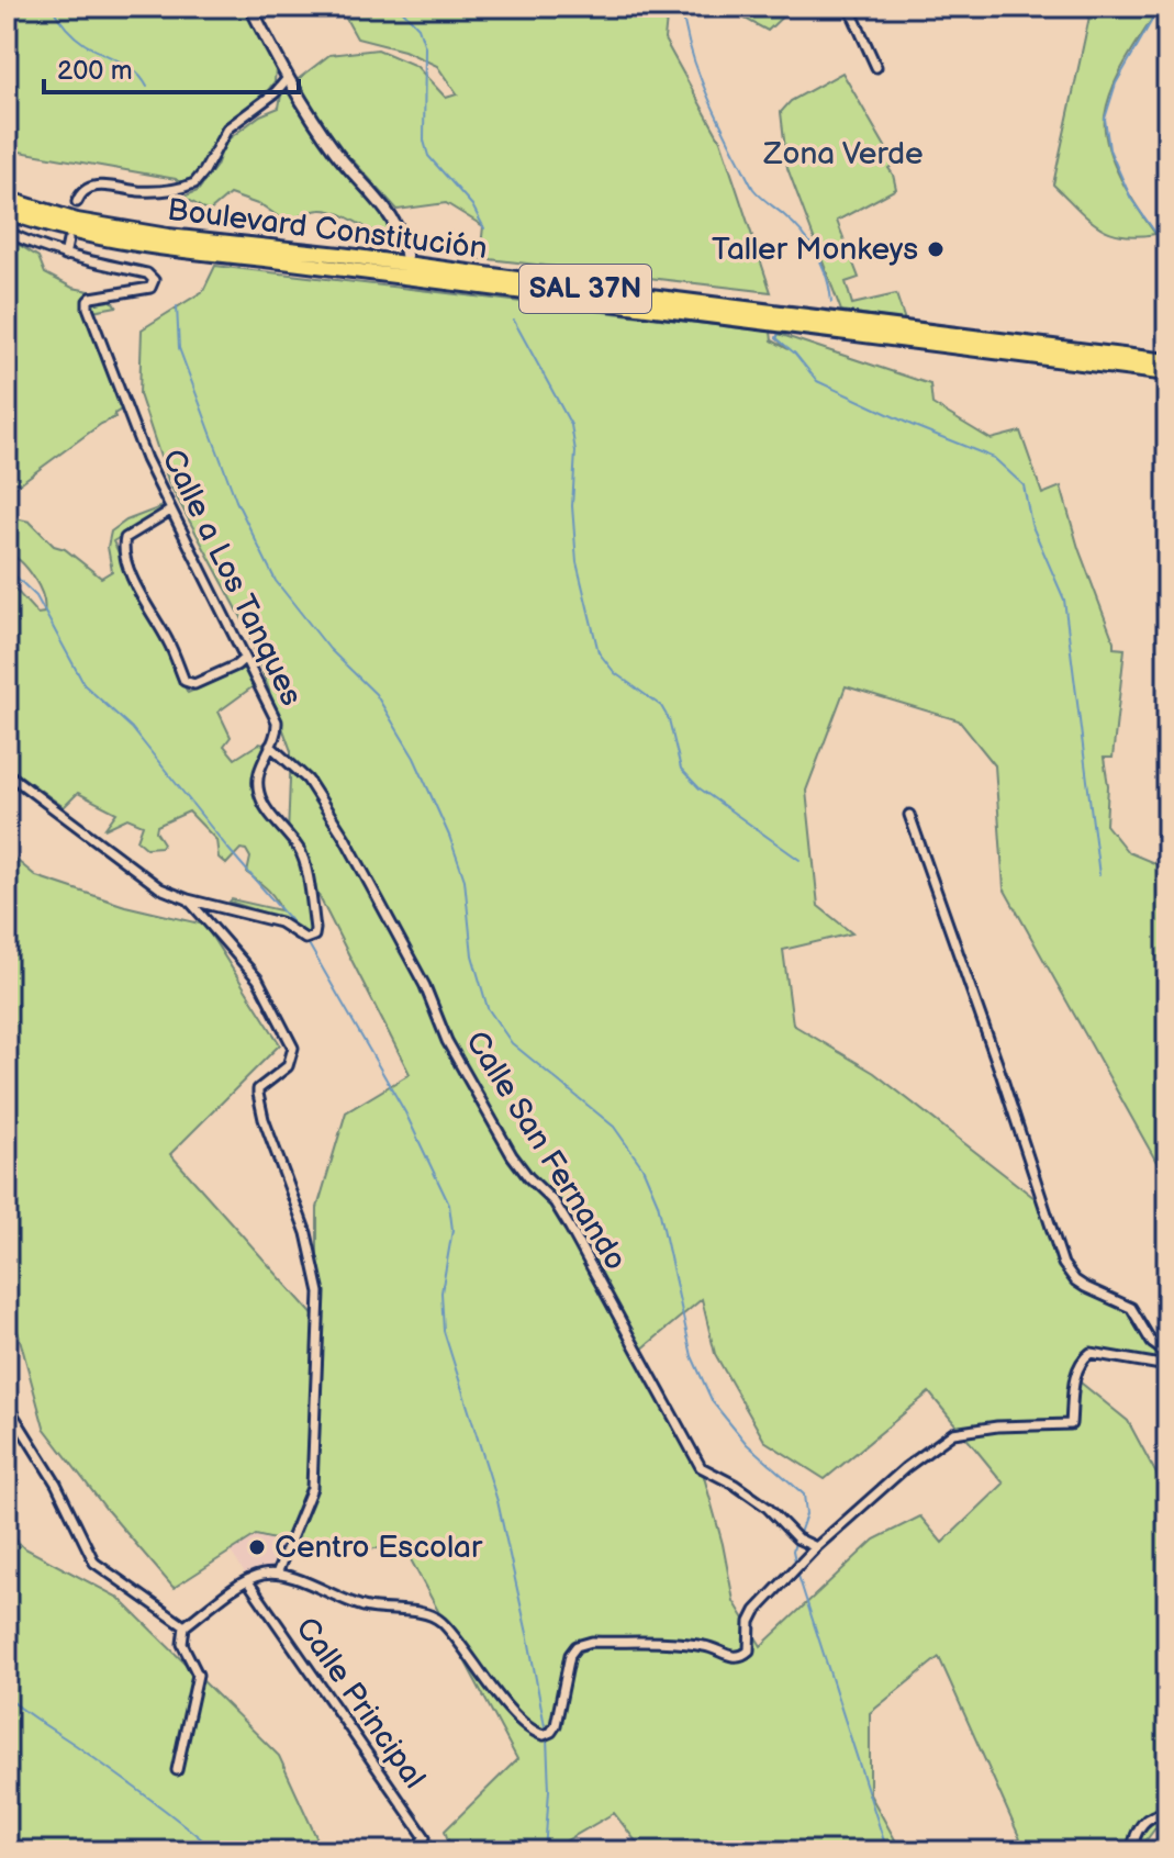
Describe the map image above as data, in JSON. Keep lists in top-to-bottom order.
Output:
{
  "streets": {
    "highway": ["Boulevard Constitución", "SAL 37N"],
    "street": ["Calle a Los Tanques", "Calle San Fernando", "Calle Principal"]
  },
  "crossings": [
    ["Calle a Los Tanques", "Calle San Fernando"]
  ],
  "parks": ["Zona Verde"],
  "places": ["Taller Monkeys", "Centro Escolar"],
  "scale_bar": "200 m"
}
